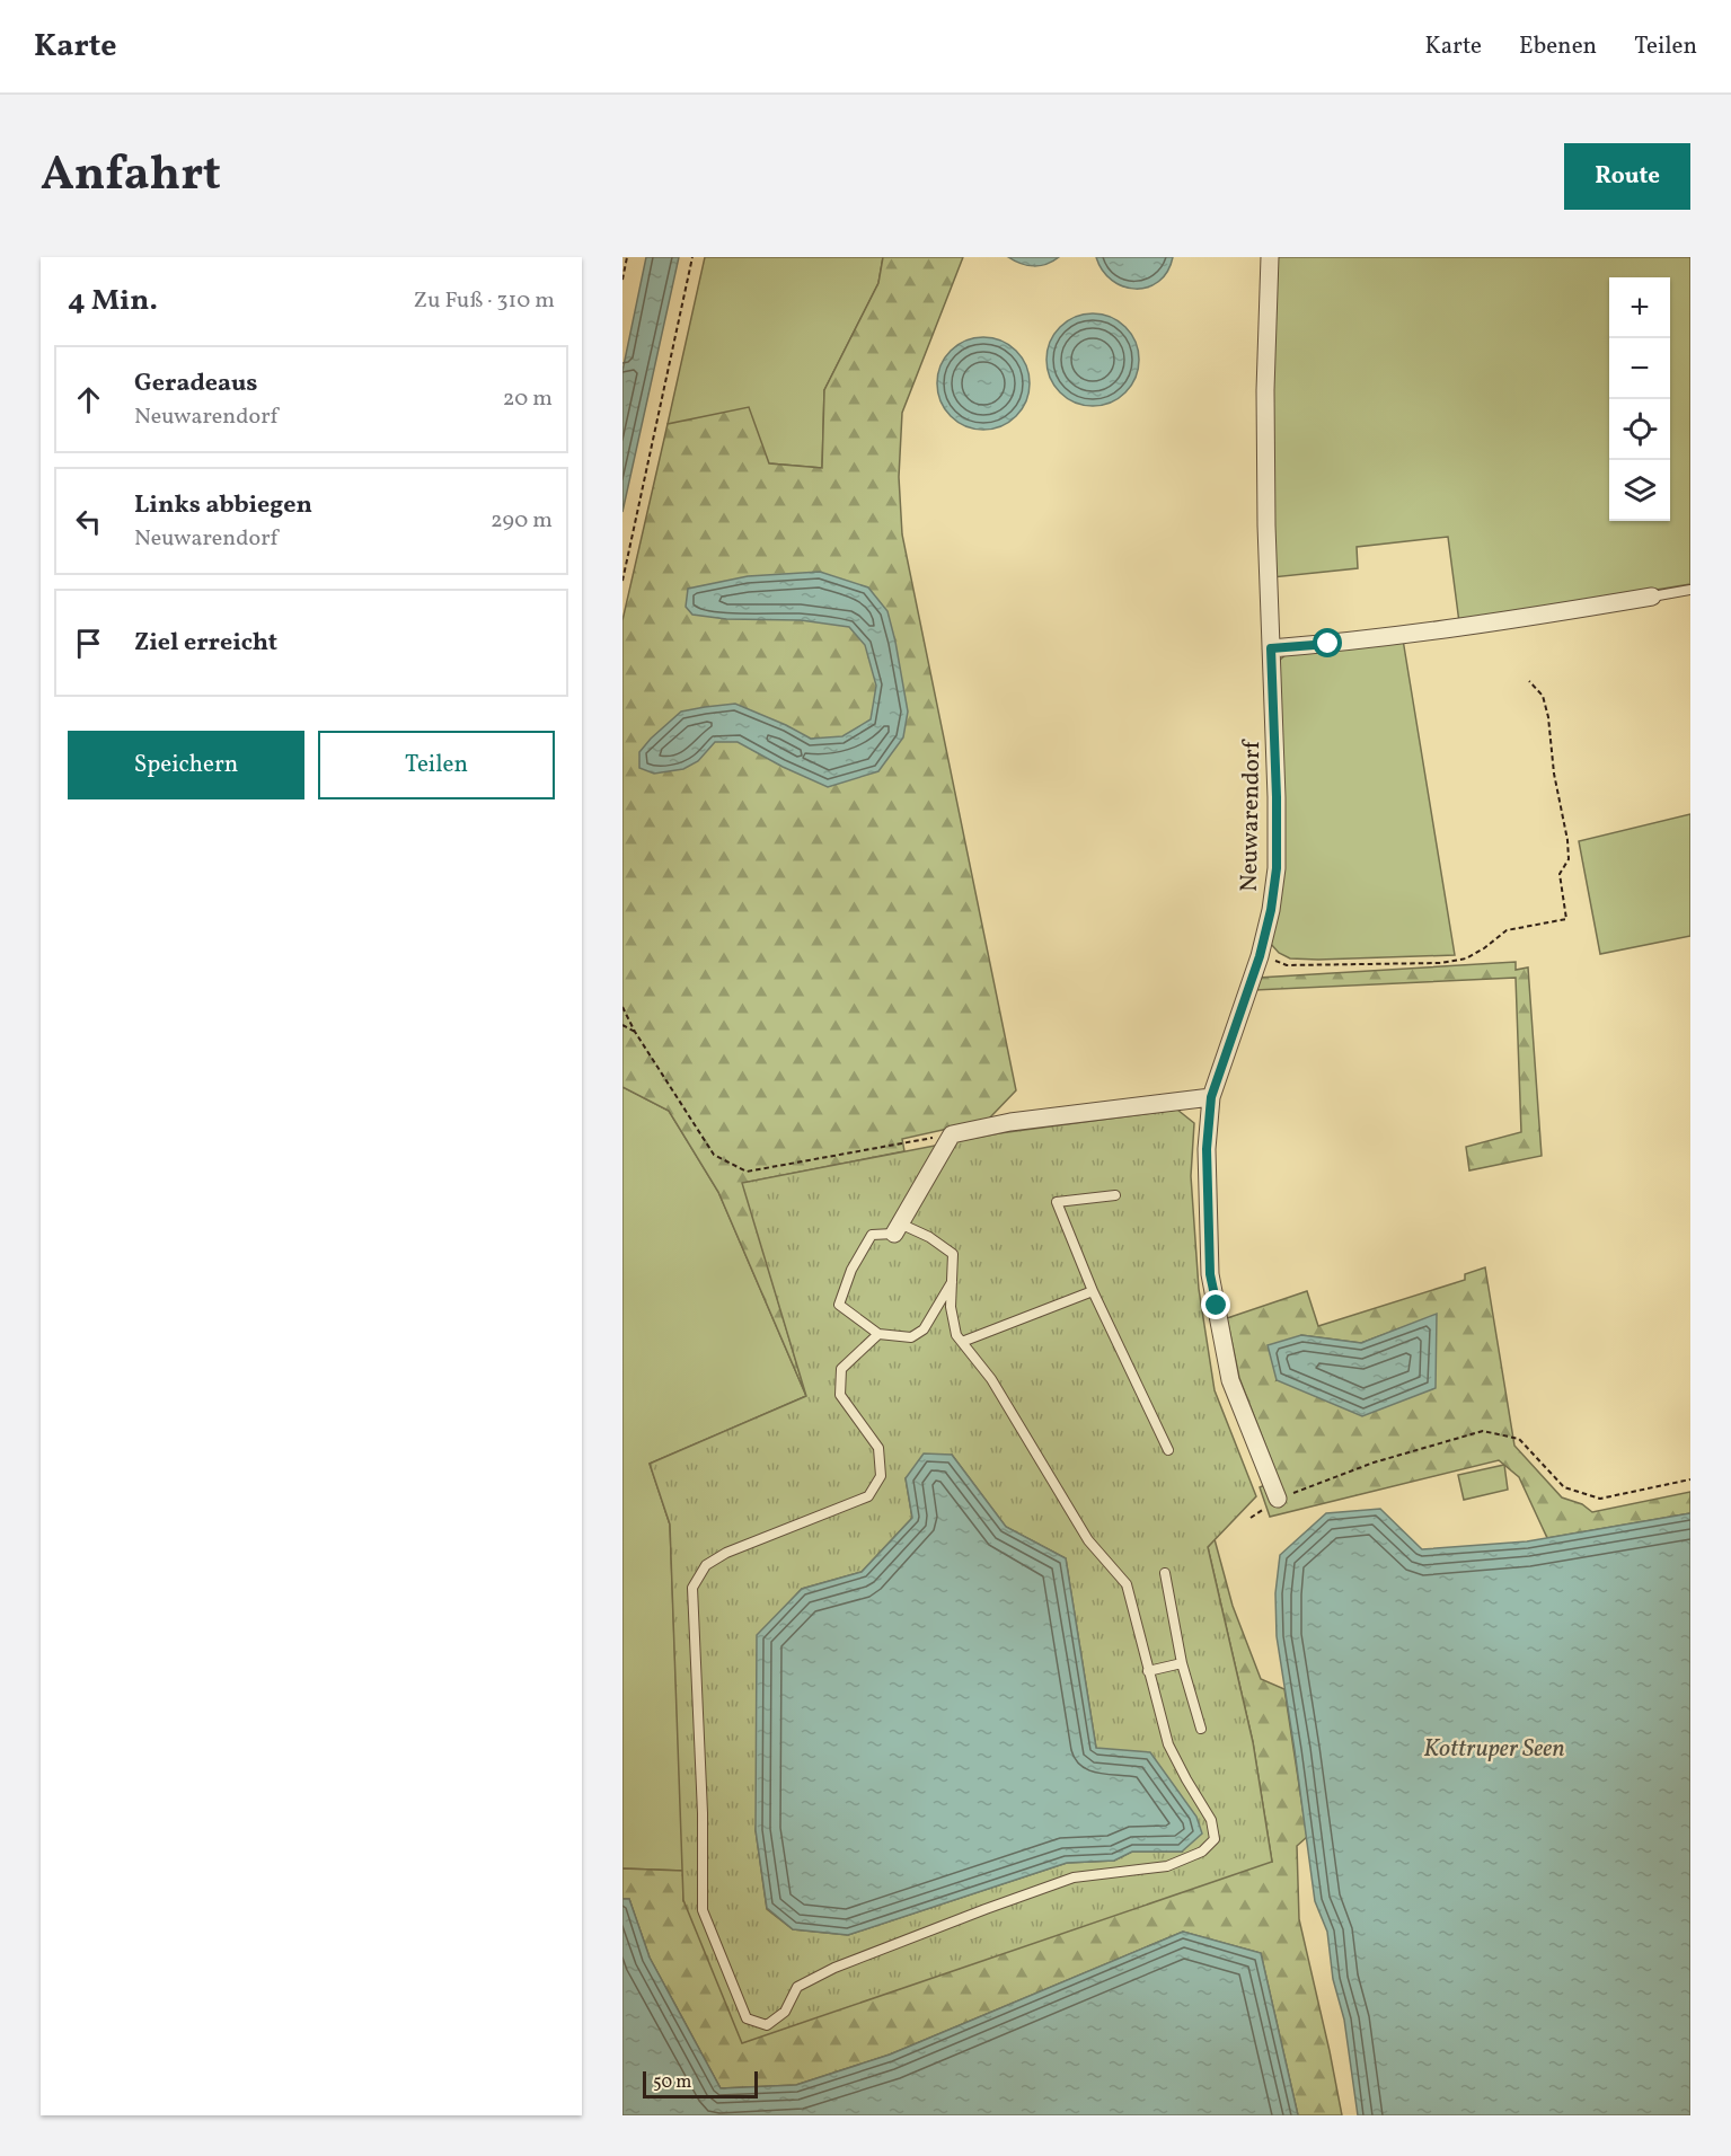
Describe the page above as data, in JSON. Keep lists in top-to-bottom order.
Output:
{
  "streets": {
    "street": ["Neuwarendorf"]
  },
  "water": ["Kottruper Seen"],
  "scale_bar": "50 m",
  "page": {
    "header": "Karte",
    "nav": ["Karte", "Ebenen", "Teilen"],
    "title": "Anfahrt",
    "buttons": [
      "Route",
      ["Speichern", "Teilen"]
    ],
    "heading": ["4 Min.", "Zu Fuß · 310 m"],
    "map_buttons": ["+", "−"],
    "list": [
      ["Geradeaus", "Neuwarendorf", "20 m"],
      ["Links abbiegen", "Neuwarendorf", "290 m"],
      "Ziel erreicht"
    ],
    "scale": "50 m"
  }
}
